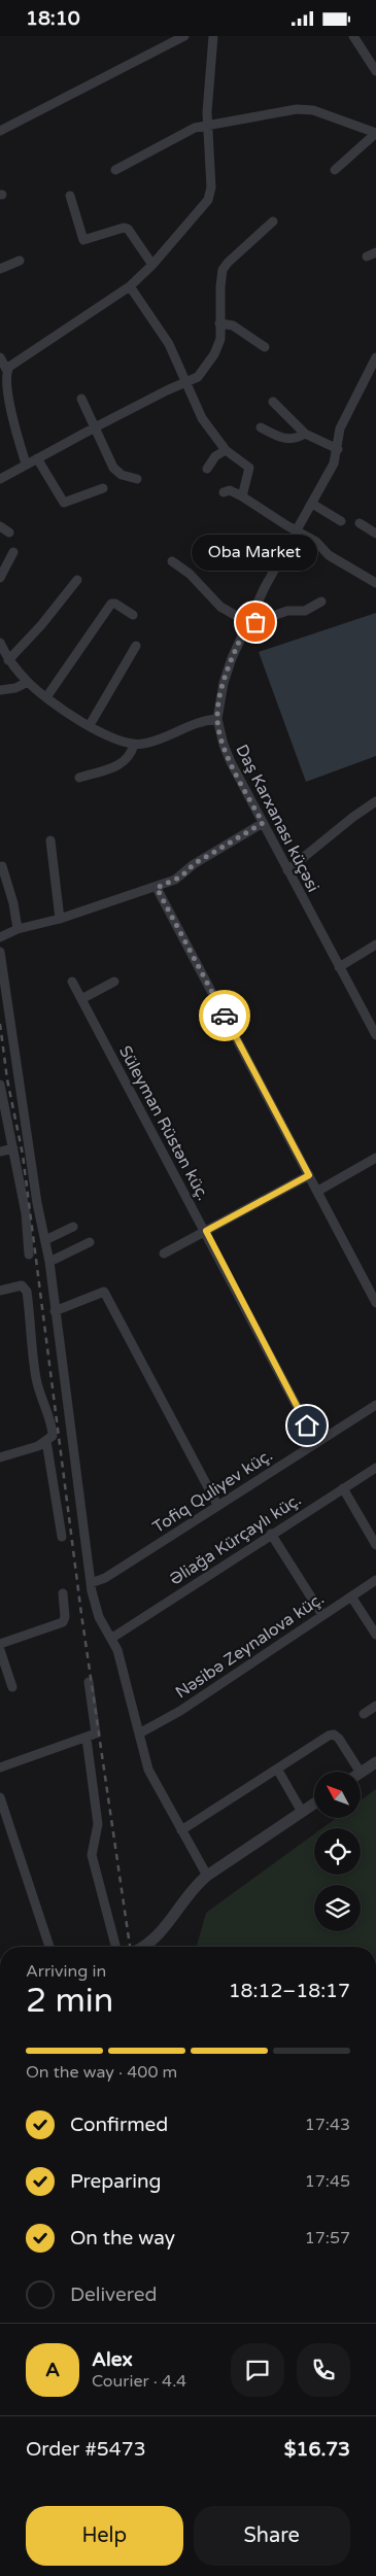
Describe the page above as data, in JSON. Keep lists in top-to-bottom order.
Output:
{
  "streets": {
    "street": [
      "Daş Karxanası küçəsi",
      "Süleyman Rüstən küç.",
      "Tofiq Quliyev küç.",
      "Əliağa Kürçaylı küç.",
      "Nəsibə Zeynalova küç."
    ]
  },
  "crossings": [
    ["Süleyman Rüstən küç.", "Tofiq Quliyev küç."]
  ],
  "places": ["Oba Market"],
  "north": "top left",
  "page": {
    "status": "18:10",
    "bubble": "Oba Market",
    "heading": ["2 min", "Arriving in", "18:12–18:17"],
    "panel": [
      "Alex",
      "Courier · 4.4",
      "Order #5473",
      "$16.73"
    ],
    "bar": "On the way · 400 m",
    "list": [
      ["Confirmed", "17:43"],
      ["Preparing", "17:45"],
      ["On the way", "17:57"],
      "Delivered"
    ],
    "round": "A",
    "buttons": ["Help", "Share"]
  }
}
